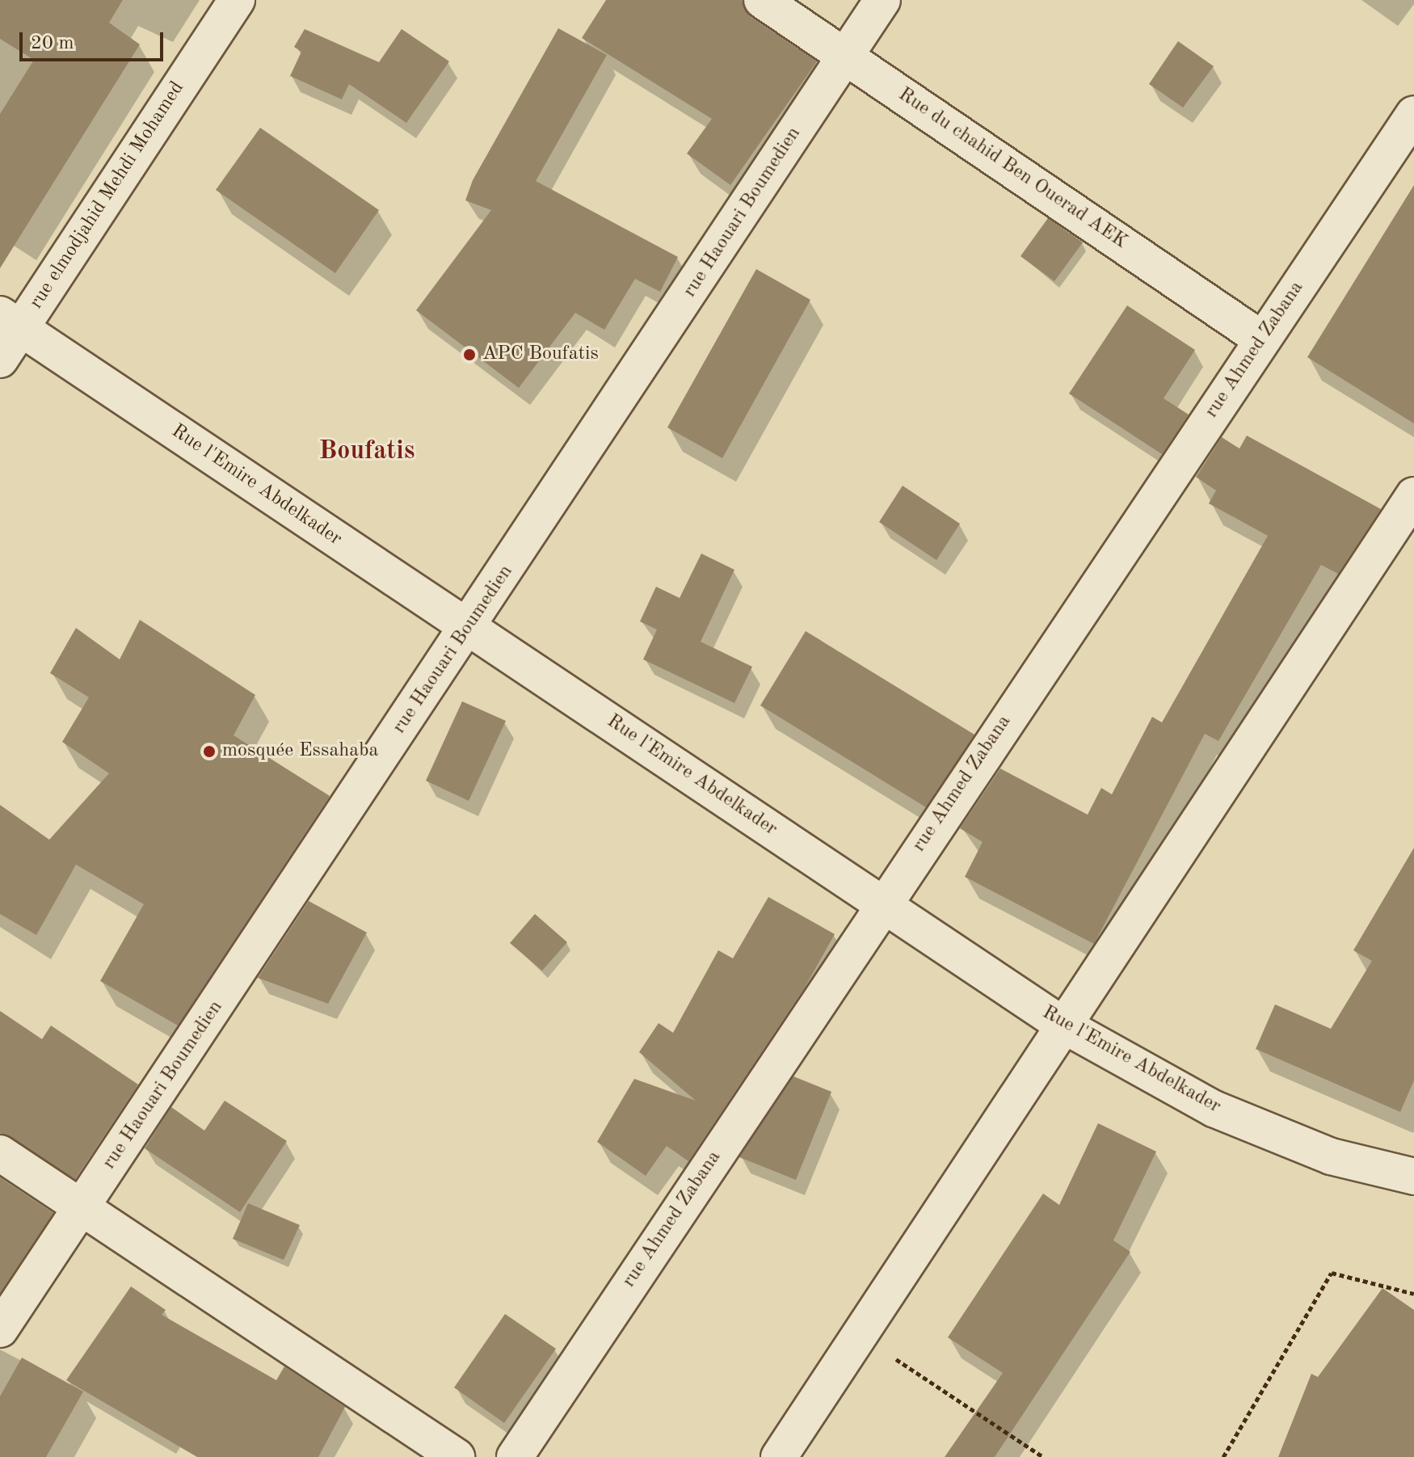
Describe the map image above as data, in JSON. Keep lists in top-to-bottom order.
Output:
{
  "streets": {
    "street": [
      "Rue du chahid Ben Ouerad AEK",
      "rue elmodjahid Mehdi Mohamed",
      "rue Haouari Boumedien",
      "rue Ahmed Zabana",
      "Rue l'Emire Abdelkader"
    ]
  },
  "crossings": [
    ["Rue du chahid Ben Ouerad AEK", "rue Haouari Boumedien"],
    ["Rue du chahid Ben Ouerad AEK", "rue Ahmed Zabana"],
    ["rue elmodjahid Mehdi Mohamed", "Rue l'Emire Abdelkader"],
    ["rue Haouari Boumedien", "Rue l'Emire Abdelkader"],
    ["rue Ahmed Zabana", "Rue l'Emire Abdelkader"]
  ],
  "districts": ["Boufatis"],
  "places": ["APC Boufatis", "mosquée Essahaba"],
  "scale_bar": "20 m"
}
